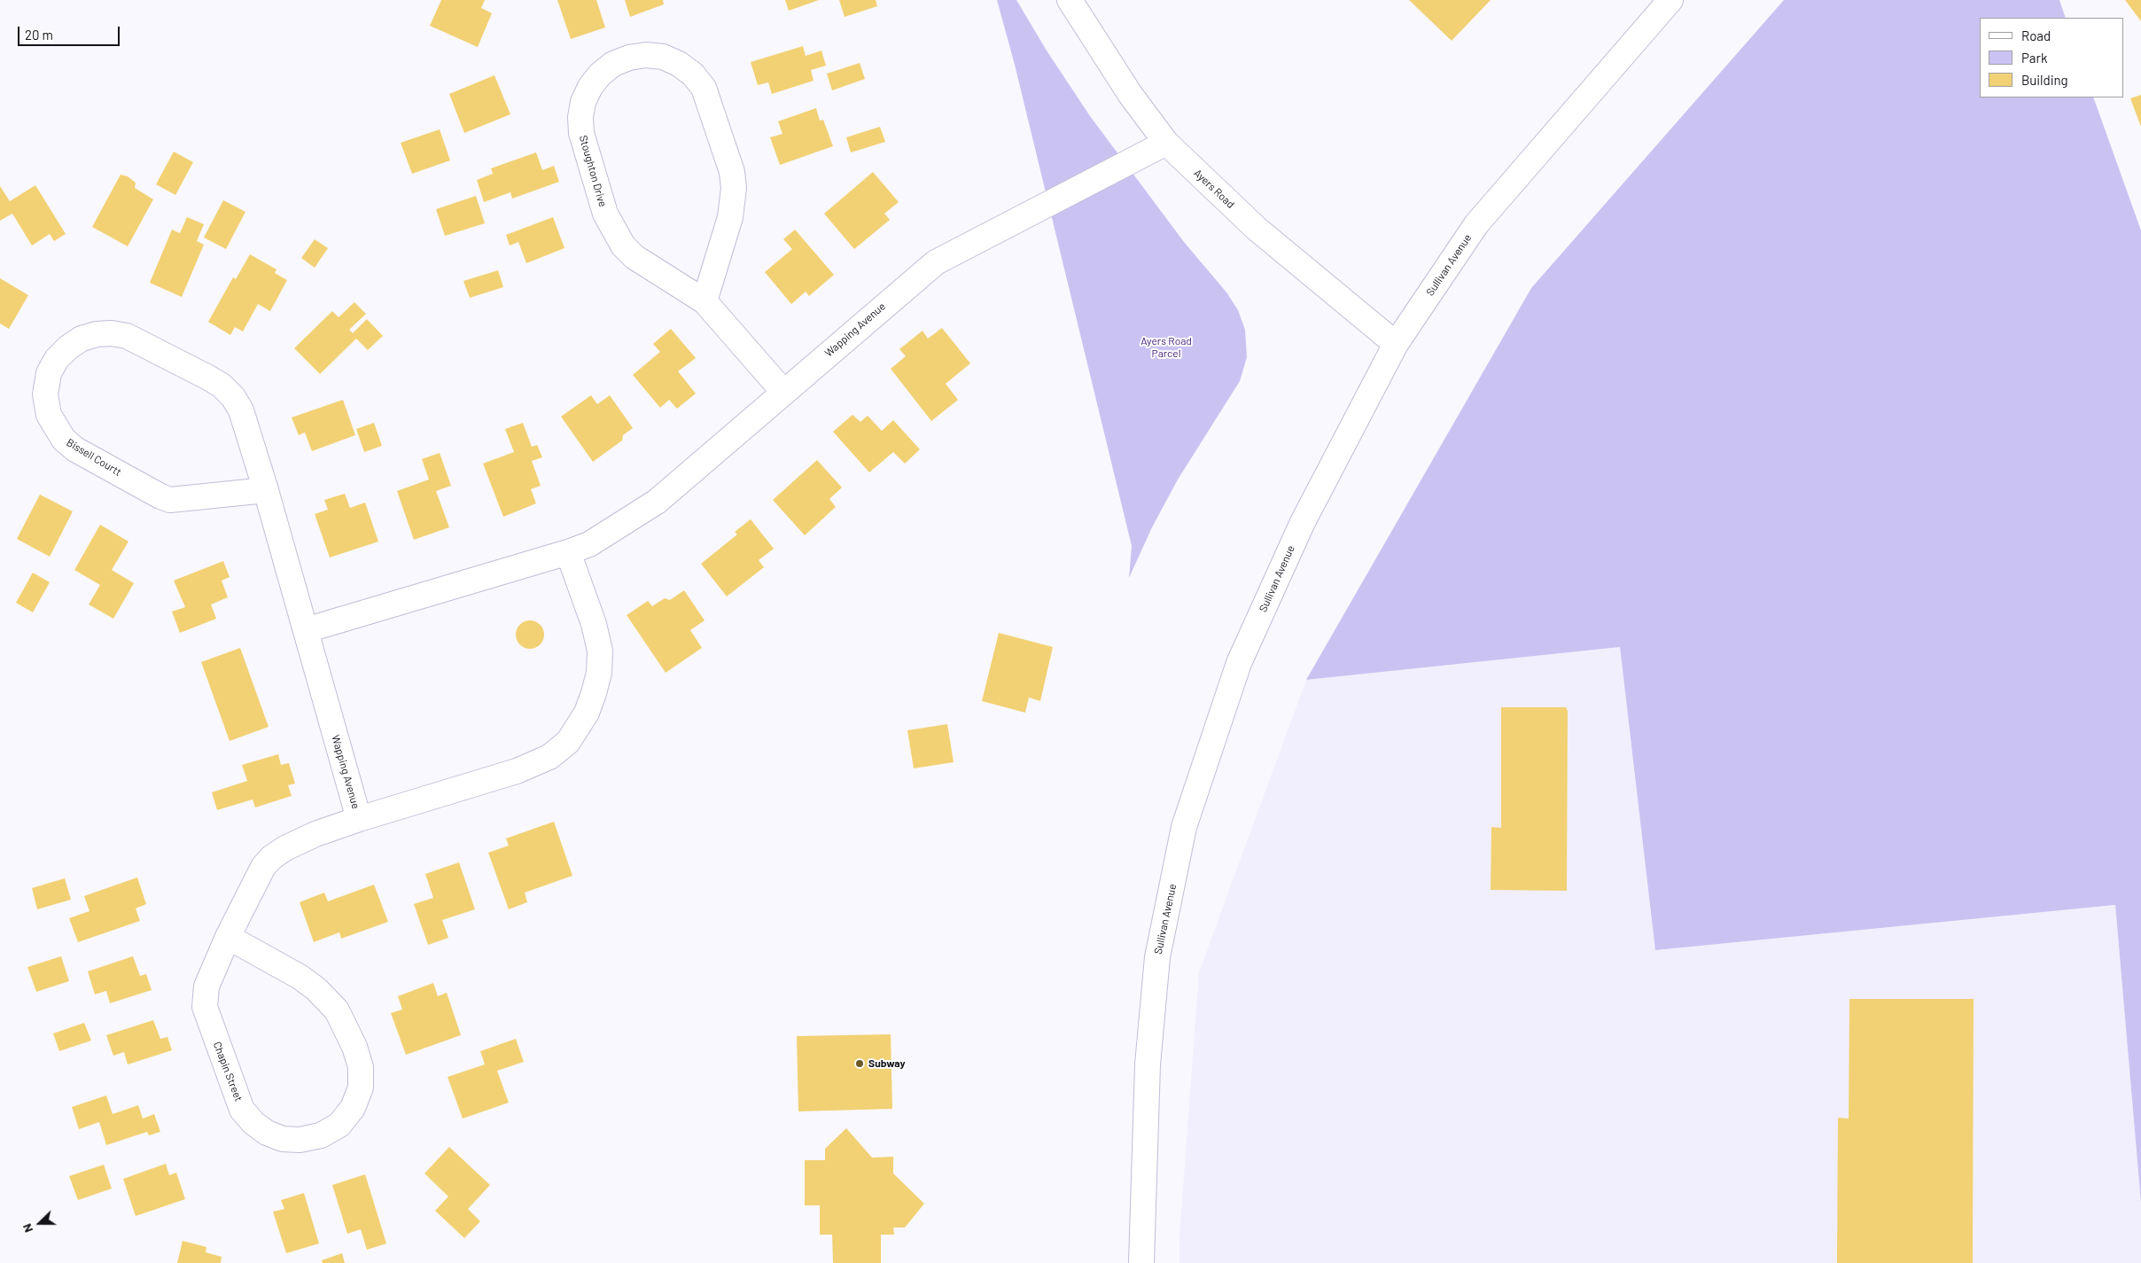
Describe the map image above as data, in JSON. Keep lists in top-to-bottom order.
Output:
{
  "streets": {
    "street": [
      "Stoughton Drive",
      "Ayers Road",
      "Sullivan Avenue",
      "Wapping Avenue",
      "Bissell Courtt",
      "Chapin Street"
    ]
  },
  "crossings": [
    ["Stoughton Drive", "Wapping Avenue"],
    ["Ayers Road", "Sullivan Avenue"],
    ["Ayers Road", "Wapping Avenue"],
    ["Wapping Avenue", "Bissell Courtt"],
    ["Wapping Avenue", "Chapin Street"]
  ],
  "parks": ["Ayers Road Parcel"],
  "places": ["Subway"],
  "legend": ["Road", "Park", "Building"],
  "scale_bar": "20 m",
  "north": "left"
}
